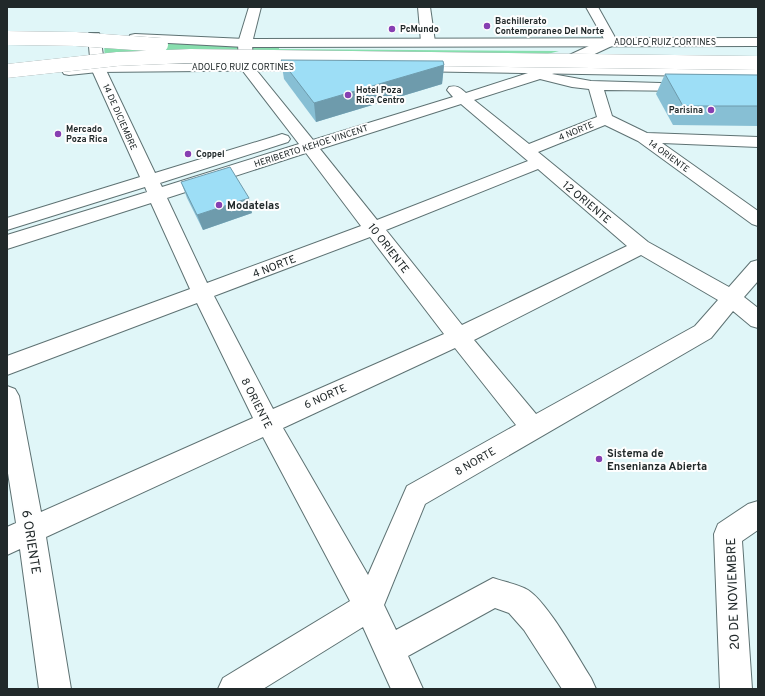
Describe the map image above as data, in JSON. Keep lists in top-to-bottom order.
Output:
{
  "streets": {
    "street": [
      "ADOLFO RUIZ CORTINES",
      "14 DE DICIEMBRE",
      "4 NORTE",
      "HERIBERTO KEHOE VINCENT",
      "14 ORIENTE",
      "12 ORIENTE",
      "10 ORIENTE",
      "6 NORTE",
      "8 ORIENTE",
      "8 NORTE",
      "6 ORIENTE",
      "20 DE NOVIEMBRE"
    ]
  },
  "crossings": [
    ["ADOLFO RUIZ CORTINES", "14 DE DICIEMBRE"],
    ["ADOLFO RUIZ CORTINES", "HERIBERTO KEHOE VINCENT"],
    ["ADOLFO RUIZ CORTINES", "10 ORIENTE"],
    ["14 DE DICIEMBRE", "HERIBERTO KEHOE VINCENT"],
    ["14 DE DICIEMBRE", "8 ORIENTE"],
    ["4 NORTE", "14 ORIENTE"],
    ["4 NORTE", "12 ORIENTE"],
    ["4 NORTE", "10 ORIENTE"],
    ["4 NORTE", "8 ORIENTE"],
    ["HERIBERTO KEHOE VINCENT", "12 ORIENTE"],
    ["HERIBERTO KEHOE VINCENT", "10 ORIENTE"],
    ["HERIBERTO KEHOE VINCENT", "8 ORIENTE"],
    ["12 ORIENTE", "6 NORTE"],
    ["12 ORIENTE", "8 NORTE"],
    ["10 ORIENTE", "6 NORTE"],
    ["10 ORIENTE", "8 NORTE"],
    ["6 NORTE", "8 ORIENTE"],
    ["6 NORTE", "6 ORIENTE"],
    ["8 ORIENTE", "8 NORTE"]
  ],
  "places": [
    "Bachillerato Contemporaneo Del Norte",
    "PcMundo",
    "Hotel Poza Rica Centro",
    "Parisina",
    "Mercado Poza Rica",
    "Coppel",
    "Modatelas",
    "Sistema de Ensenianza Abierta"
  ]
}
